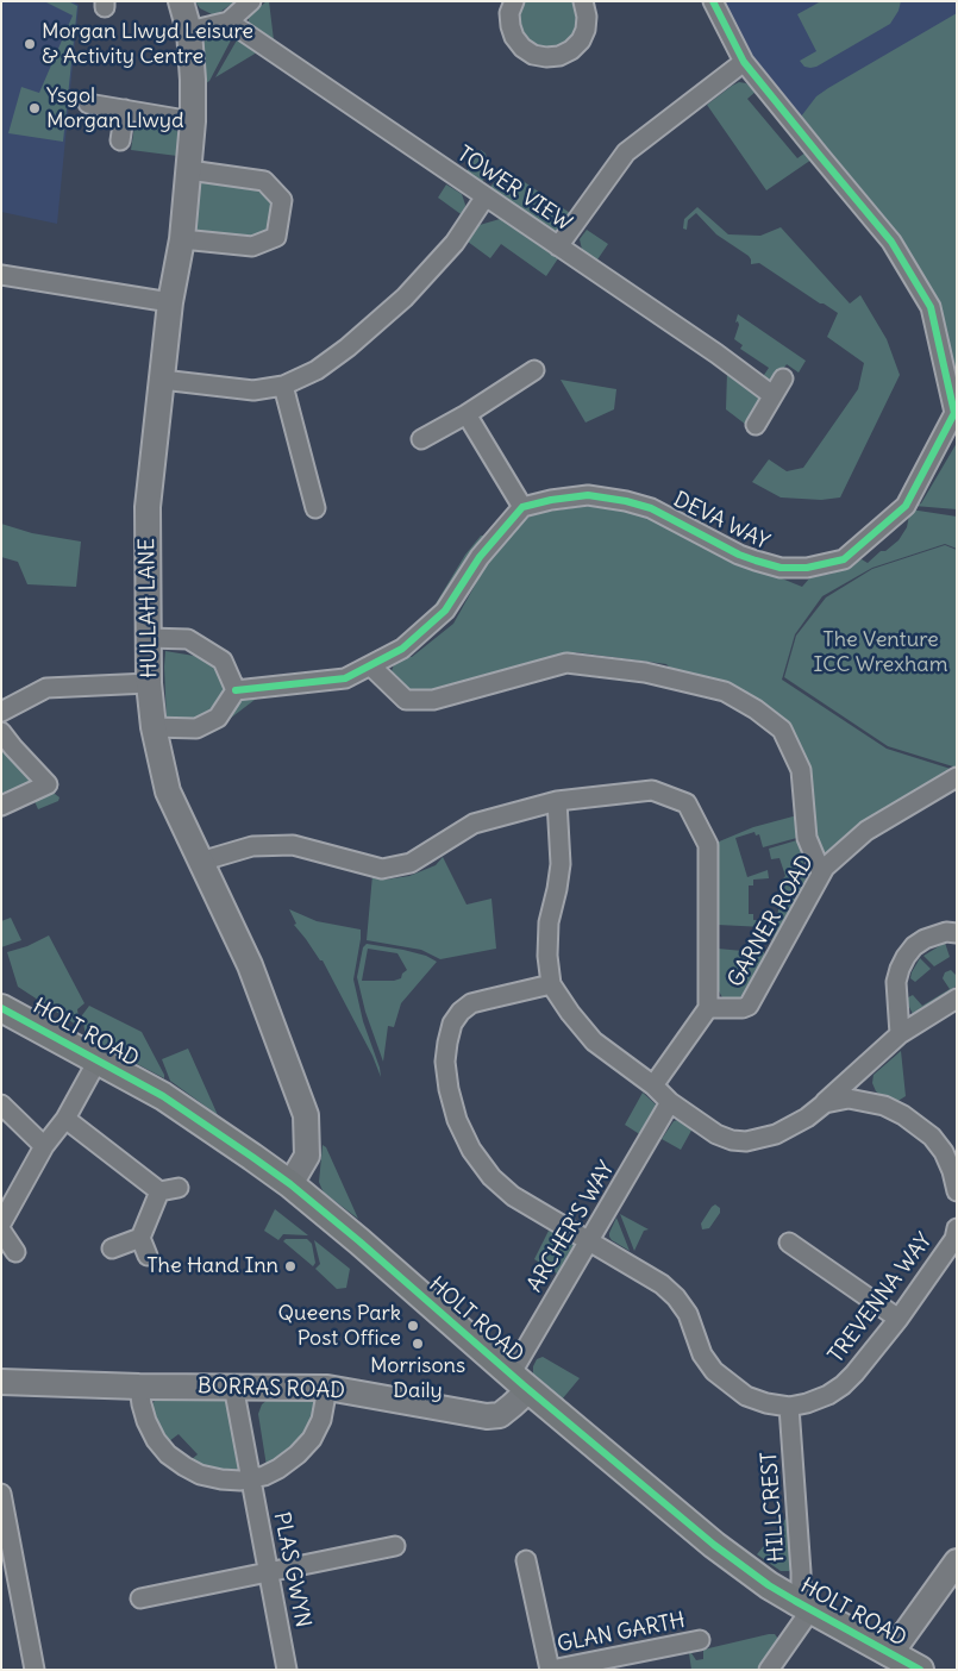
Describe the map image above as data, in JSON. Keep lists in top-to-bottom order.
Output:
{
  "streets": {
    "main road": ["HOLT ROAD"],
    "street": [
      "TOWER VIEW",
      "DEVA WAY",
      "HULLAH LANE",
      "GARNER ROAD",
      "ARCHER'S WAY",
      "TREVENNA WAY",
      "BORRAS ROAD",
      "HILLCREST",
      "PLAS GWYN",
      "GLAN GARTH"
    ]
  },
  "crossings": [
    ["HULLAH LANE", "HOLT ROAD"],
    ["HOLT ROAD", "ARCHER'S WAY"],
    ["HOLT ROAD", "BORRAS ROAD"],
    ["HOLT ROAD", "HILLCREST"],
    ["ARCHER'S WAY", "TREVENNA WAY"],
    ["ARCHER'S WAY", "BORRAS ROAD"],
    ["TREVENNA WAY", "HILLCREST"],
    ["BORRAS ROAD", "PLAS GWYN"]
  ],
  "parks": ["The Venture ICC Wrexham"],
  "places": [
    "Morgan Llwyd Leisure & Activity Centre",
    "Ysgol Morgan Llwyd",
    "The Hand Inn",
    "Queens Park Post Office",
    "Morrisons Daily"
  ]
}
